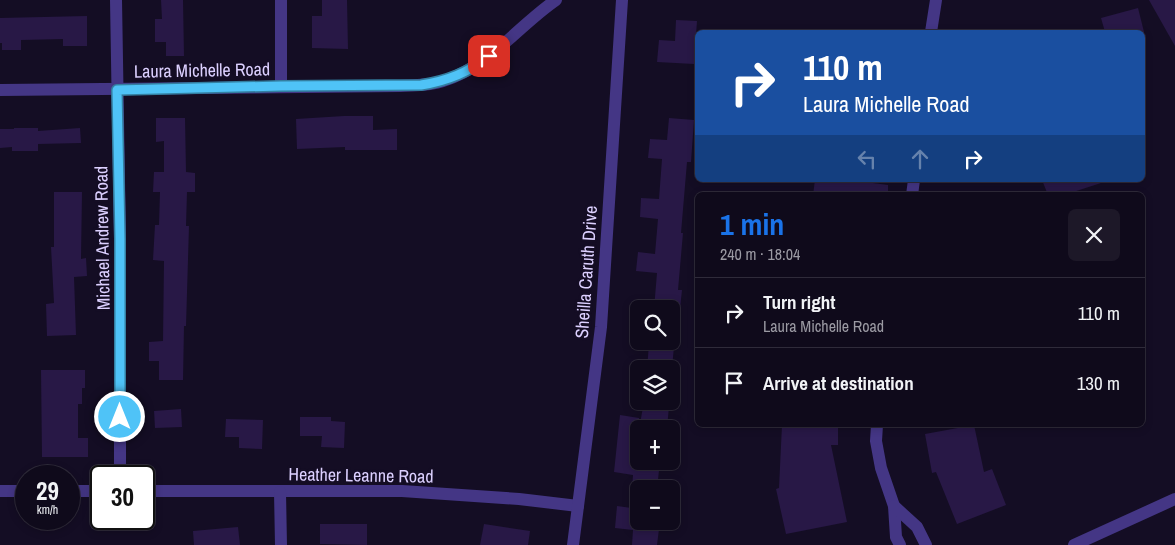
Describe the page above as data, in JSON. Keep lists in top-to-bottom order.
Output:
{
  "streets": {
    "street": [
      "Laura Michelle Road",
      "Michael Andrew Road",
      "Sheilla Caruth Drive",
      "Heather Leanne Road"
    ]
  },
  "crossings": [
    ["Laura Michelle Road", "Michael Andrew Road"],
    ["Sheilla Caruth Drive", "Heather Leanne Road"]
  ],
  "page": {
    "turn": ["110 m", "Laura Michelle Road"],
    "heading": ["1 min", "240 m · 18:04"],
    "list": [
      {
        "name": "Turn right",
        "note": "Laura Michelle Road",
        "value": "110 m"
      },
      {
        "name": "Arrive at destination",
        "value": "130 m"
      }
    ],
    "map_buttons": ["+", "−"],
    "speed": "29 km/h",
    "limit": "30"
  }
}
